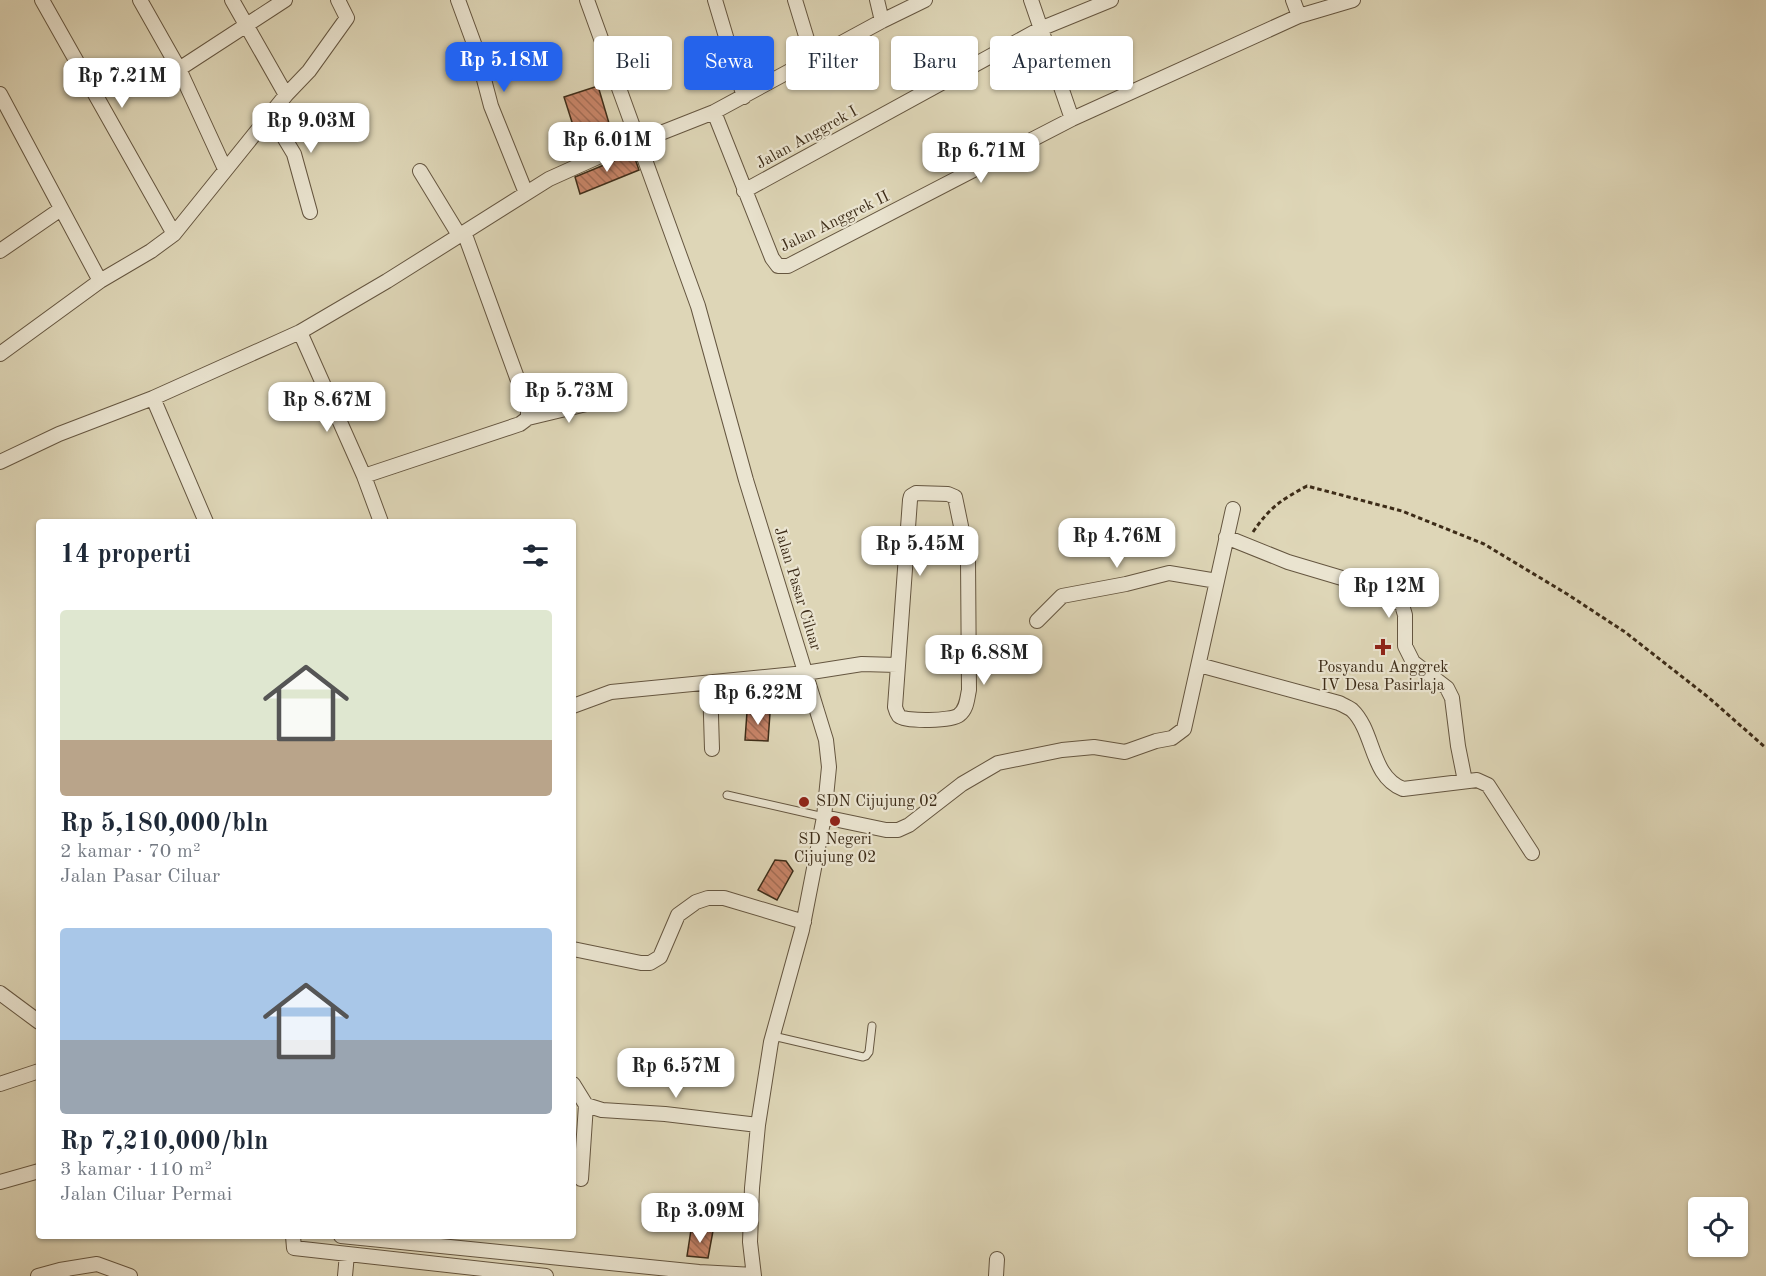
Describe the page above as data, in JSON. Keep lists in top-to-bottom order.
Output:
{
  "streets": {
    "street": ["Jalan Anggrek I", "Jalan Anggrek II", "Jalan Pasar Ciluar"]
  },
  "crossings": [
    ["Jalan Anggrek I", "Jalan Anggrek II"]
  ],
  "places": {
    "health": ["Posyandu Anggrek IV Desa Pasirlaja"],
    "other": ["SDN Cijujung 02", "SD Negeri Cijujung 02"]
  },
  "page": {
    "chip": [
      "Beli",
      "Sewa",
      "Filter",
      "Baru",
      "Apartemen"
    ],
    "price": [
      "Rp 5.18M",
      "Rp 7.21M",
      "Rp 9.03M",
      "Rp 6.01M",
      "Rp 6.71M",
      "Rp 5.73M",
      "Rp 8.67M",
      "Rp 4.76M",
      "Rp 5.45M",
      "Rp 12M",
      "Rp 6.88M",
      "Rp 6.22M",
      "Rp 6.57M",
      "Rp 3.09M"
    ],
    "heading": "14 properti",
    "list": [
      {
        "name": "Rp 5,180,000/bln",
        "note": "2 kamar · 70 m² · Jalan Pasar Ciluar"
      },
      {
        "name": "Rp 7,210,000/bln",
        "note": "3 kamar · 110 m² · Jalan Ciluar Permai"
      }
    ]
  }
}
